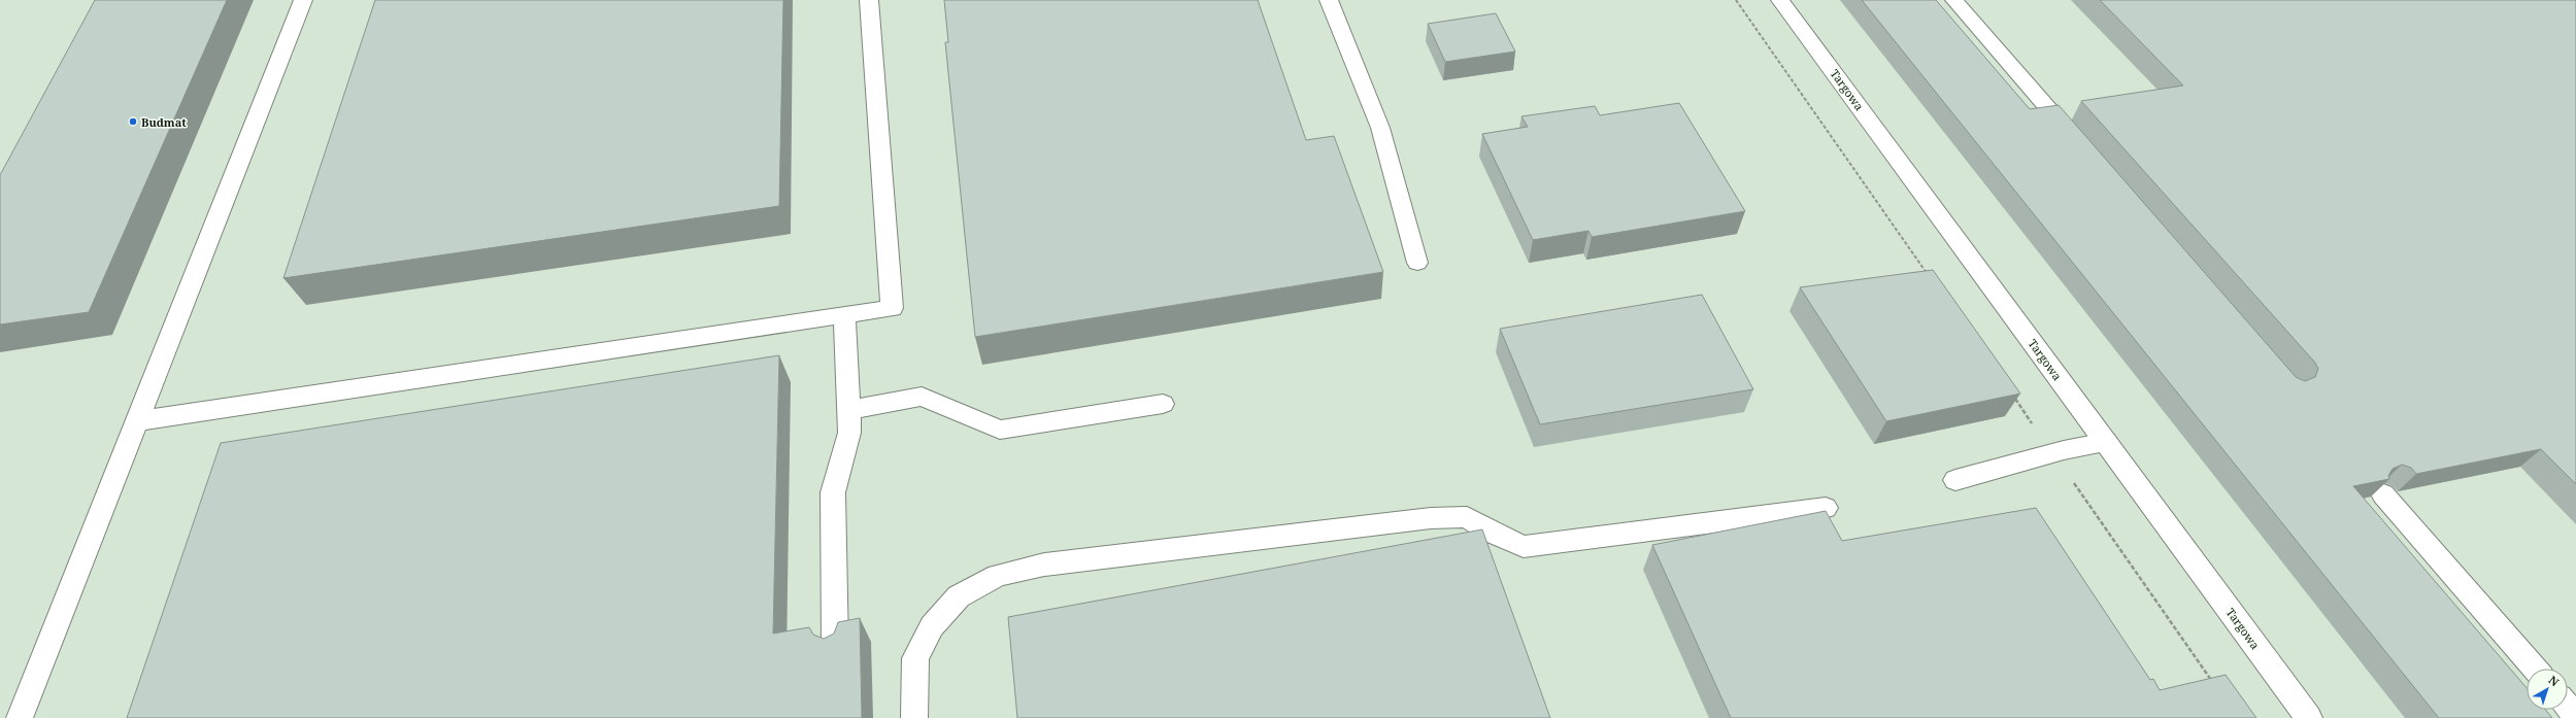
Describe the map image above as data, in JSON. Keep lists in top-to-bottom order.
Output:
{
  "streets": {
    "street": ["Targowa"]
  },
  "places": ["Budmat"],
  "north": "top right"
}
